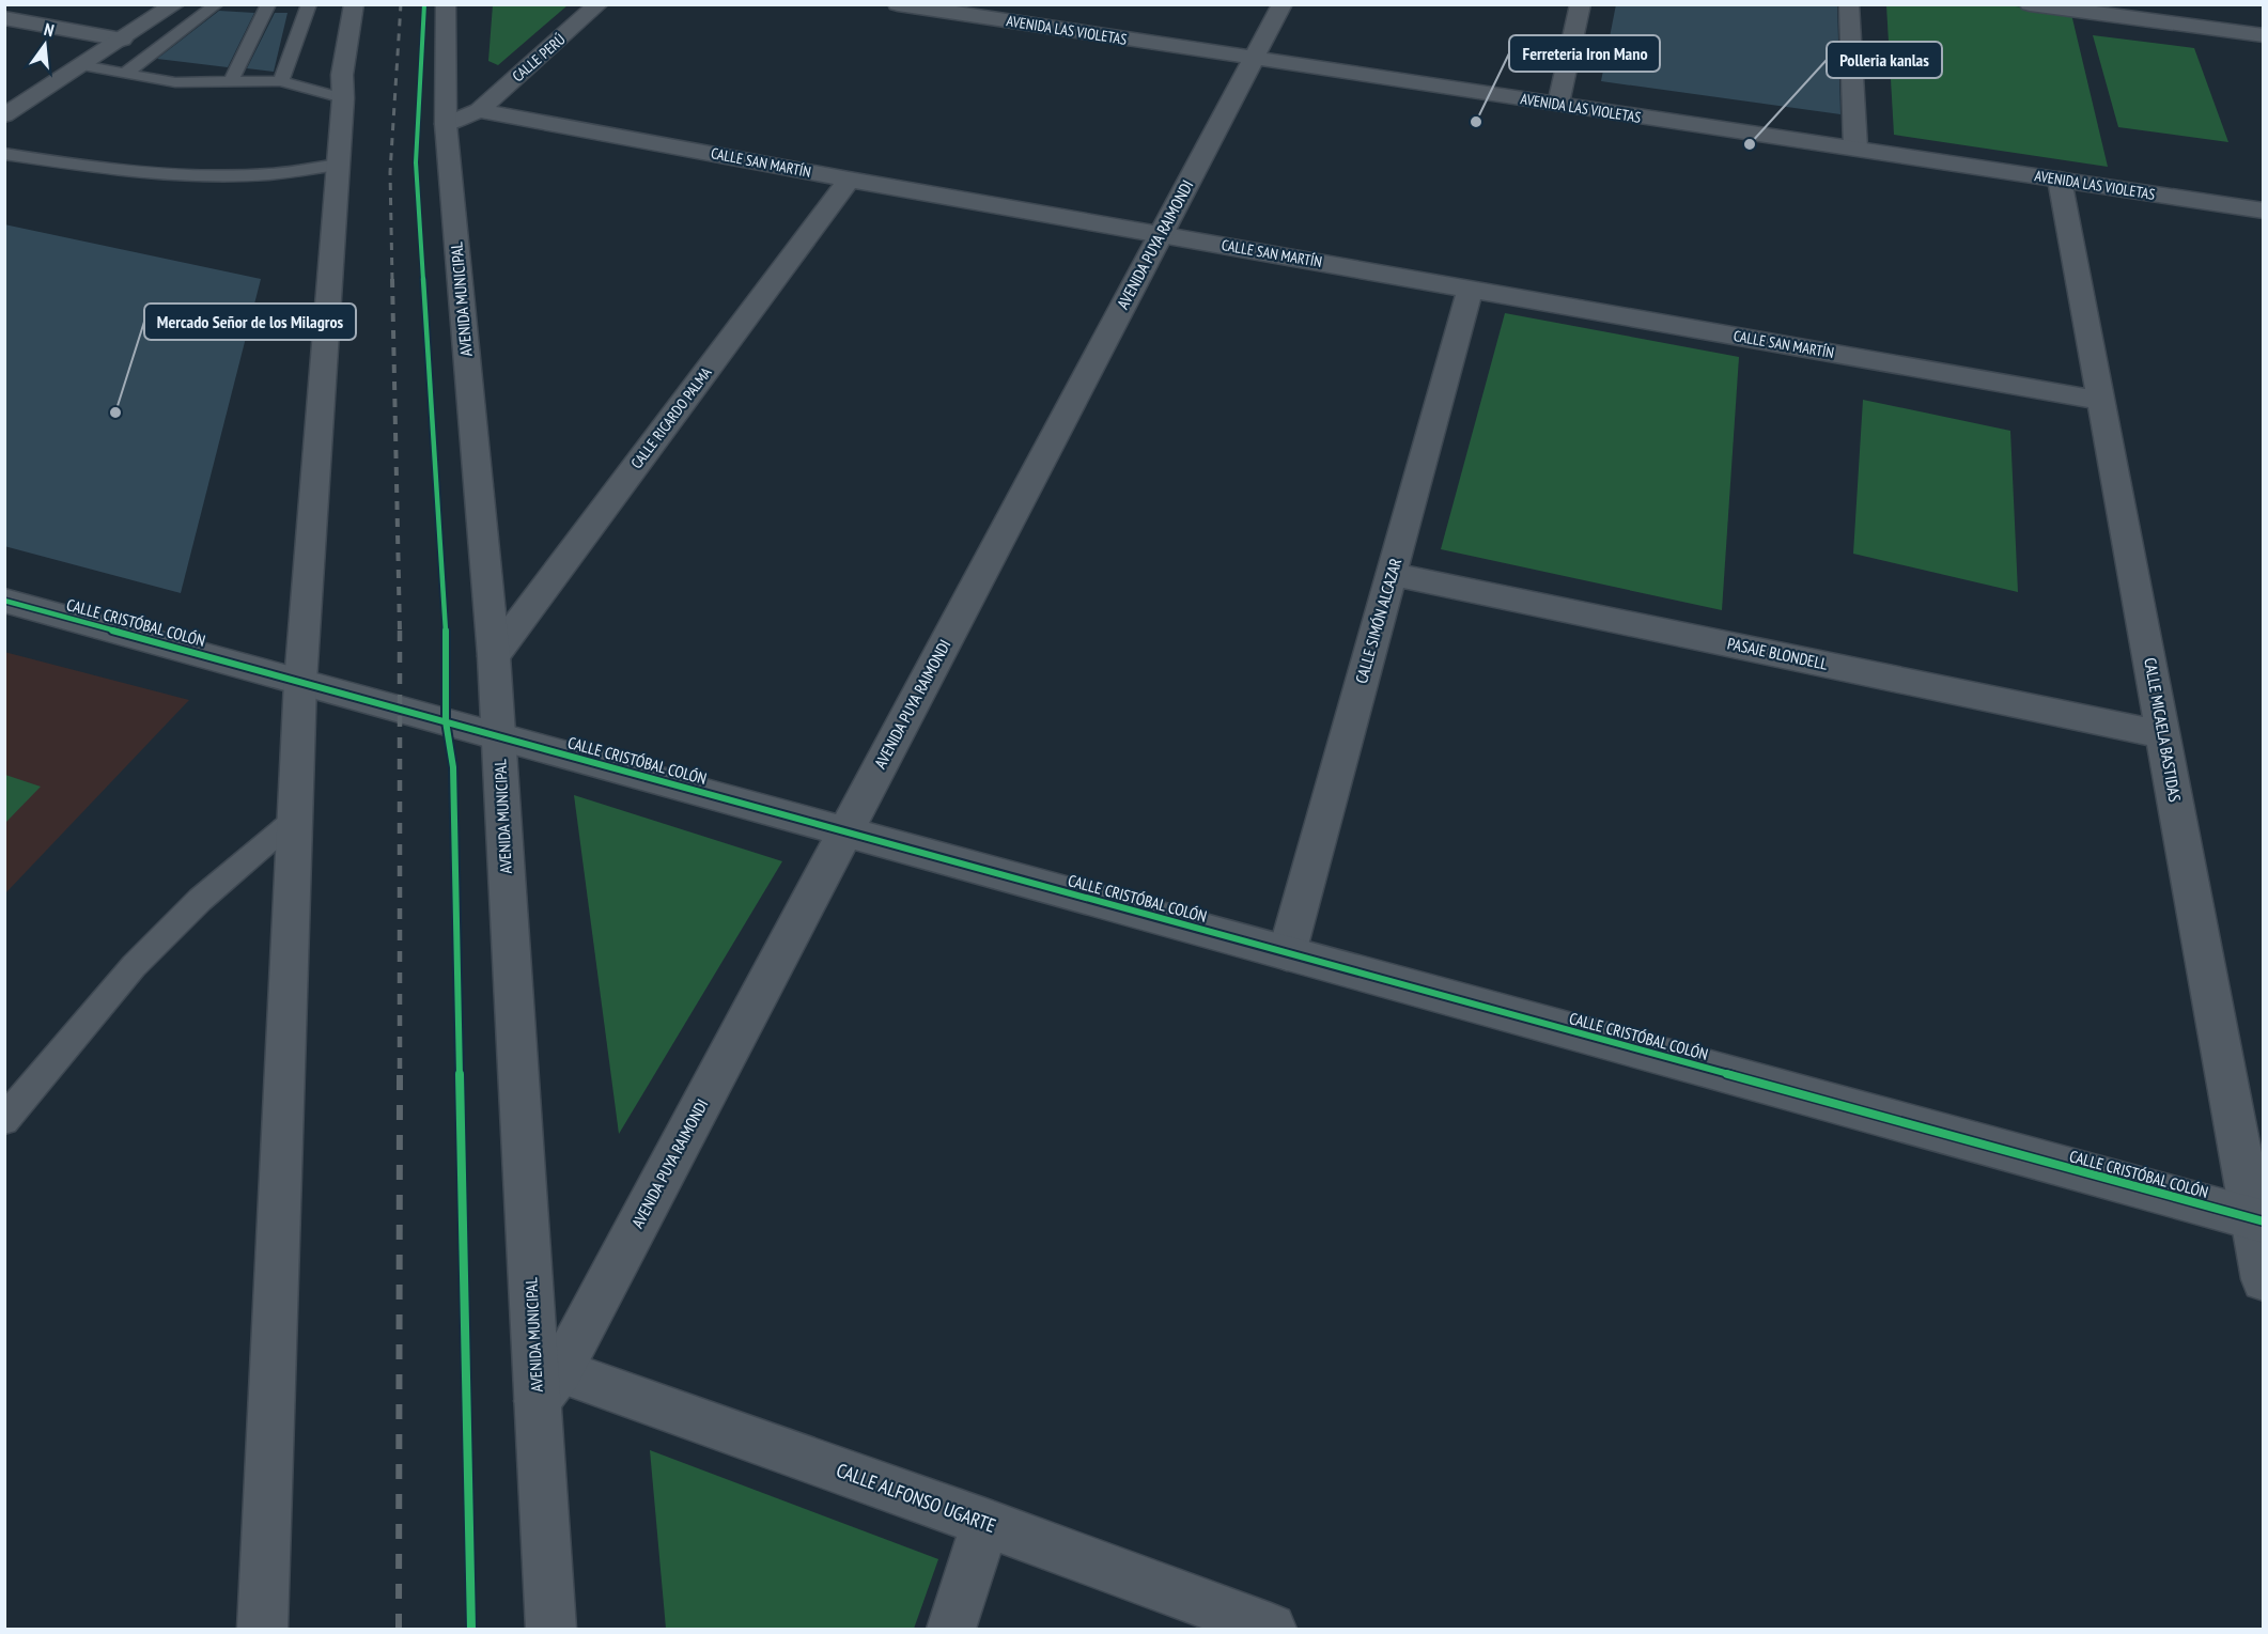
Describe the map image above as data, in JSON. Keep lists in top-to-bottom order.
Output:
{
  "streets": {
    "street": [
      "AVENIDA LAS VIOLETAS",
      "CALLE PERÚ",
      "CALLE SAN MARTÍN",
      "AVENIDA PUYA RAIMONDI",
      "AVENIDA MUNICIPAL",
      "CALLE RICARDO PALMA",
      "CALLE SIMÓN ALCAZAR",
      "CALLE CRISTÓBAL COLÓN",
      "PASAJE BLONDELL",
      "CALLE MICAELA BASTIDAS",
      "CALLE ALFONSO UGARTE"
    ]
  },
  "crossings": [
    ["AVENIDA LAS VIOLETAS", "AVENIDA PUYA RAIMONDI"],
    ["AVENIDA LAS VIOLETAS", "CALLE MICAELA BASTIDAS"],
    ["CALLE PERÚ", "CALLE SAN MARTÍN"],
    ["CALLE SAN MARTÍN", "AVENIDA PUYA RAIMONDI"],
    ["CALLE SAN MARTÍN", "CALLE RICARDO PALMA"],
    ["CALLE SAN MARTÍN", "CALLE SIMÓN ALCAZAR"],
    ["CALLE SAN MARTÍN", "CALLE MICAELA BASTIDAS"],
    ["AVENIDA PUYA RAIMONDI", "AVENIDA MUNICIPAL"],
    ["AVENIDA PUYA RAIMONDI", "CALLE CRISTÓBAL COLÓN"],
    ["AVENIDA PUYA RAIMONDI", "CALLE ALFONSO UGARTE"],
    ["AVENIDA MUNICIPAL", "CALLE RICARDO PALMA"],
    ["AVENIDA MUNICIPAL", "CALLE CRISTÓBAL COLÓN"],
    ["AVENIDA MUNICIPAL", "CALLE ALFONSO UGARTE"],
    ["CALLE SIMÓN ALCAZAR", "CALLE CRISTÓBAL COLÓN"],
    ["CALLE SIMÓN ALCAZAR", "PASAJE BLONDELL"],
    ["CALLE CRISTÓBAL COLÓN", "CALLE MICAELA BASTIDAS"],
    ["PASAJE BLONDELL", "CALLE MICAELA BASTIDAS"]
  ],
  "places": ["Ferreteria Iron Mano", "Polleria kanlas", "Mercado Señor de los Milagros"],
  "north": "top"
}
